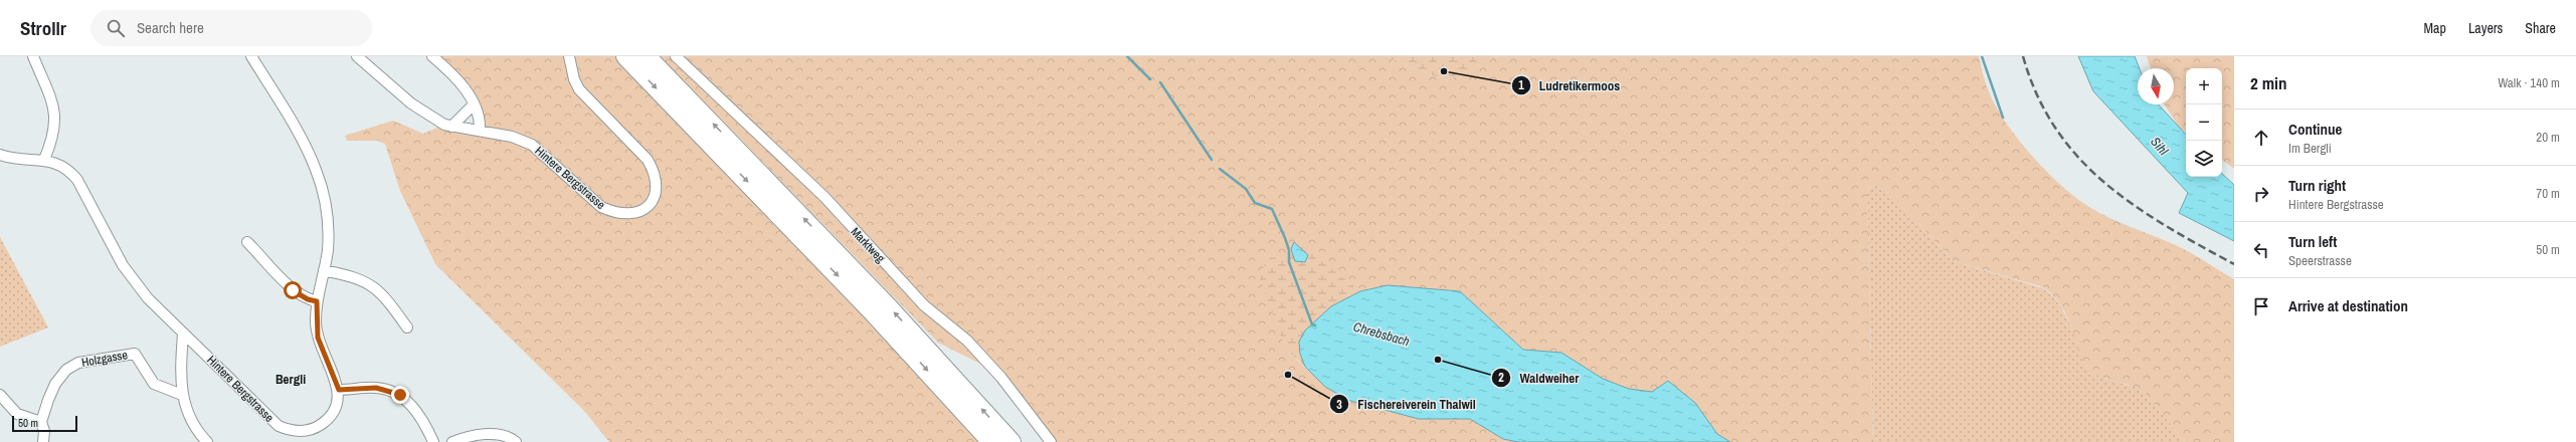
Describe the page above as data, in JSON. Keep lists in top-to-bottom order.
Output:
{
  "streets": {
    "street": ["Hintere Bergstrasse", "Marktweg", "Holzgasse"]
  },
  "districts": ["Bergli"],
  "water": ["Sihl", "Chrebsbach"],
  "places": ["Ludretikermoos", "Waldweiher", "Fischereiverein Thalwil"],
  "scale_bar": "50 m",
  "north": "bottom",
  "page": {
    "header": "Strollr",
    "search": "Search here",
    "nav": ["Map", "Layers", "Share"],
    "heading": ["2 min", "Walk · 140 m"],
    "map_buttons": ["+", "−"],
    "list": [
      ["Continue", "Im Bergli", "20 m"],
      ["Turn right", "Hintere Bergstrasse", "70 m"],
      ["Turn left", "Speerstrasse", "50 m"],
      "Arrive at destination"
    ],
    "scale": "50 m"
  }
}
